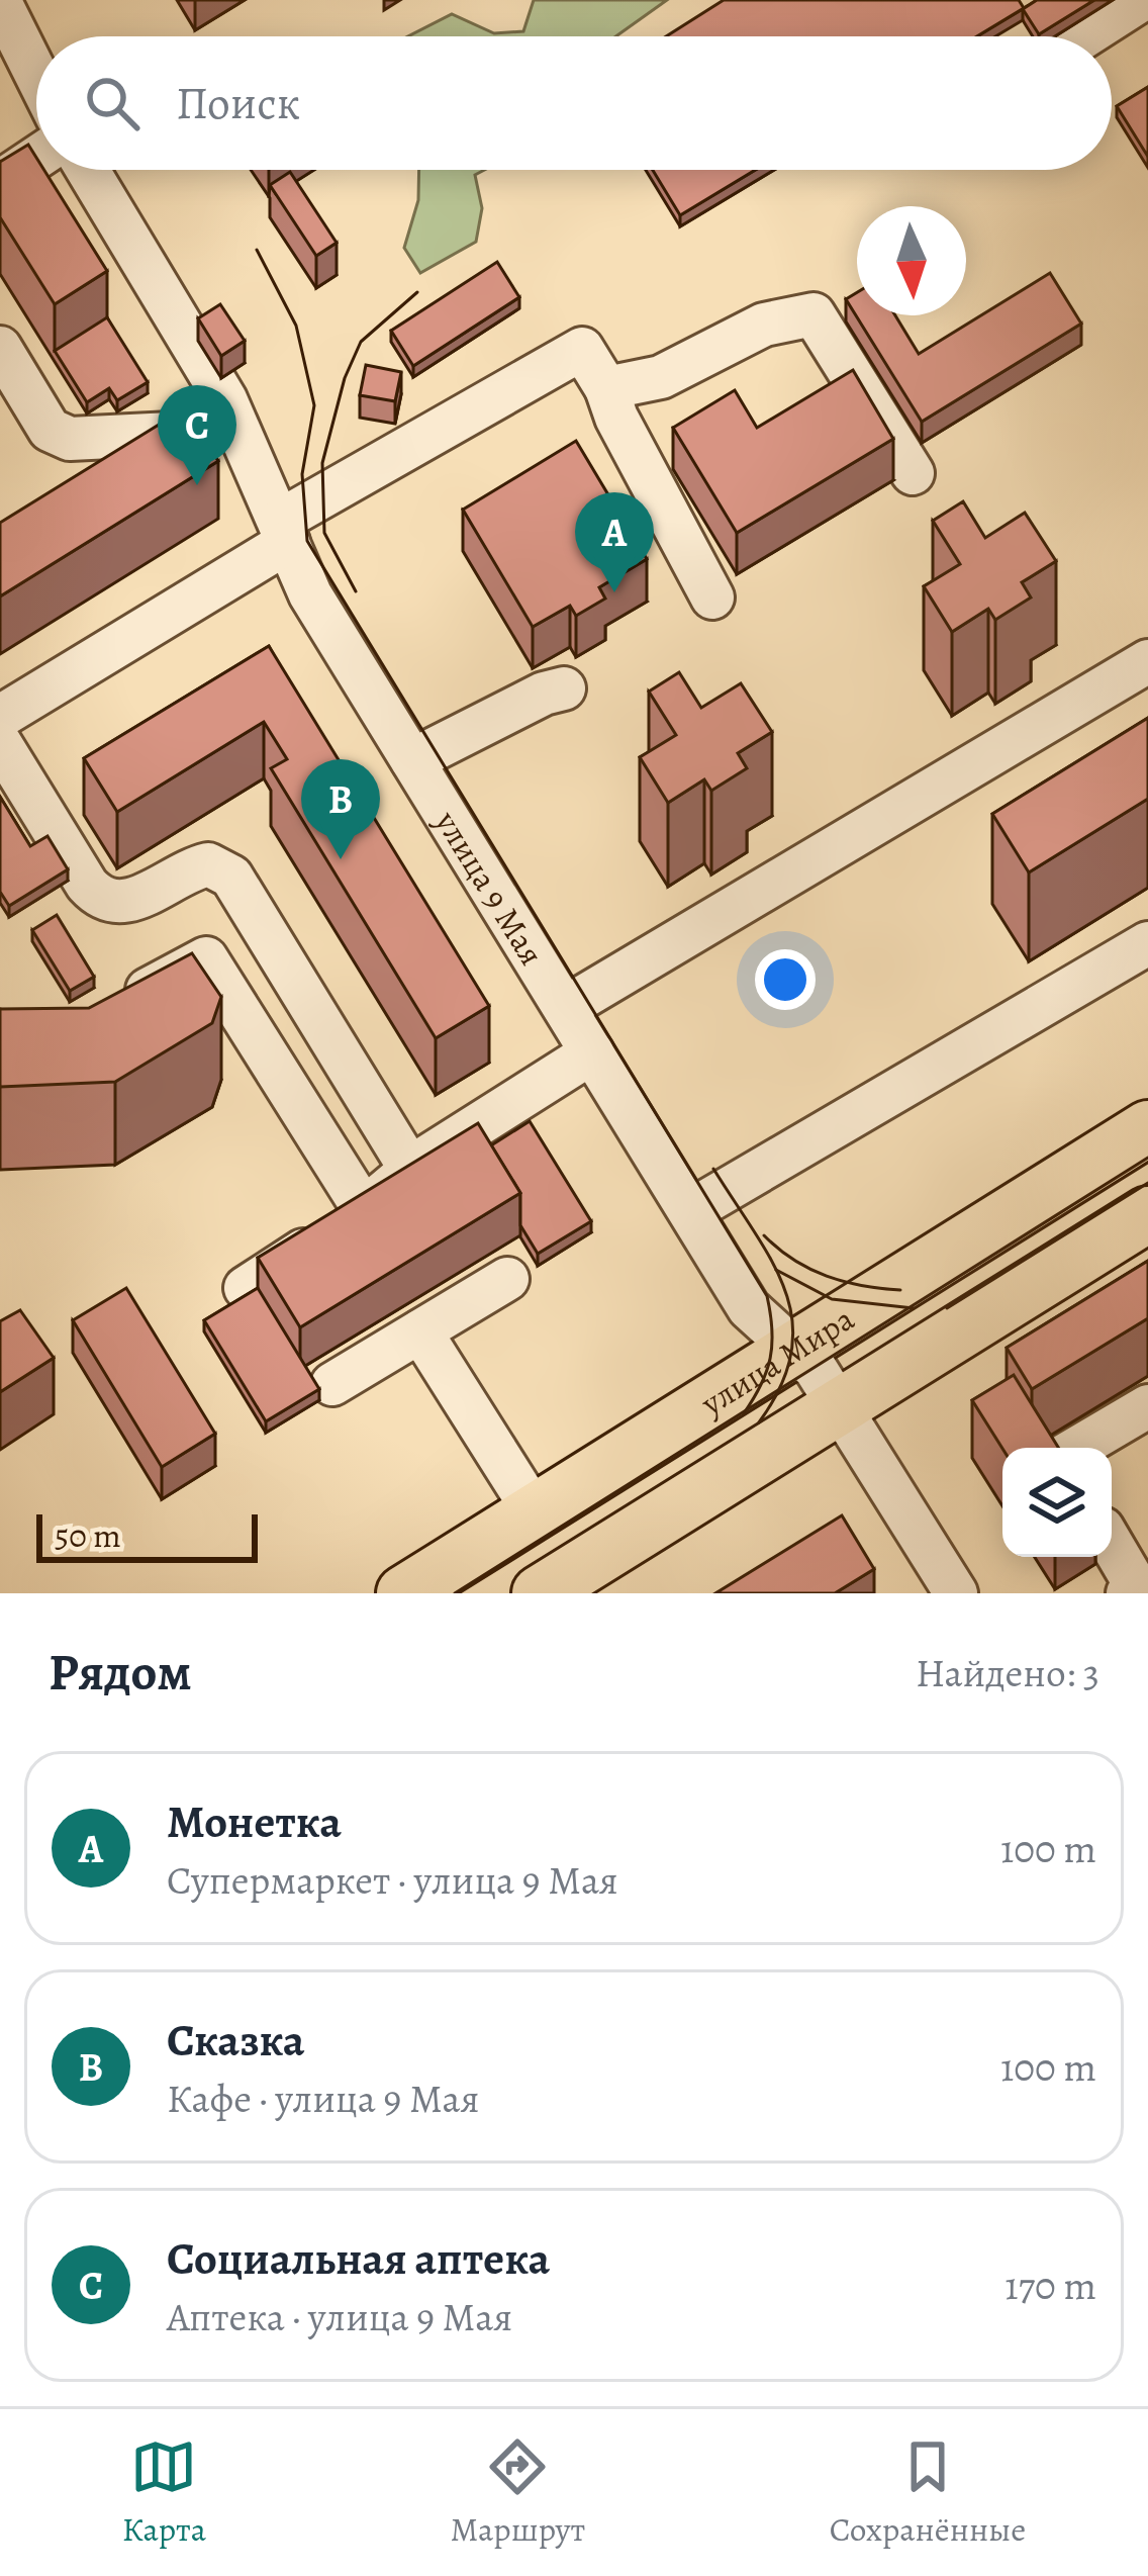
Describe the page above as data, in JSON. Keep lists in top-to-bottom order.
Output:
{
  "streets": {
    "main road": ["улица Мира"],
    "street": ["улица 9 Мая"]
  },
  "crossings": [
    ["улица 9 Мая", "улица Мира"]
  ],
  "scale_bar": "50 m",
  "north": "bottom",
  "page": {
    "search": "Поиск",
    "pins": ["C", "A", "B"],
    "scale": "50 m",
    "heading": ["Рядом", "Найдено: 3"],
    "list": [
      {
        "mark": "A",
        "name": "Монетка",
        "note": "Супермаркет · улица 9 Мая",
        "value": "100 m"
      },
      {
        "mark": "B",
        "name": "Сказка",
        "note": "Кафе · улица 9 Мая",
        "value": "100 m"
      },
      {
        "mark": "C",
        "name": "Социальная аптека",
        "note": "Аптека · улица 9 Мая",
        "value": "170 m"
      }
    ],
    "nav": ["Карта", "Маршрут", "Сохранённые"]
  }
}
